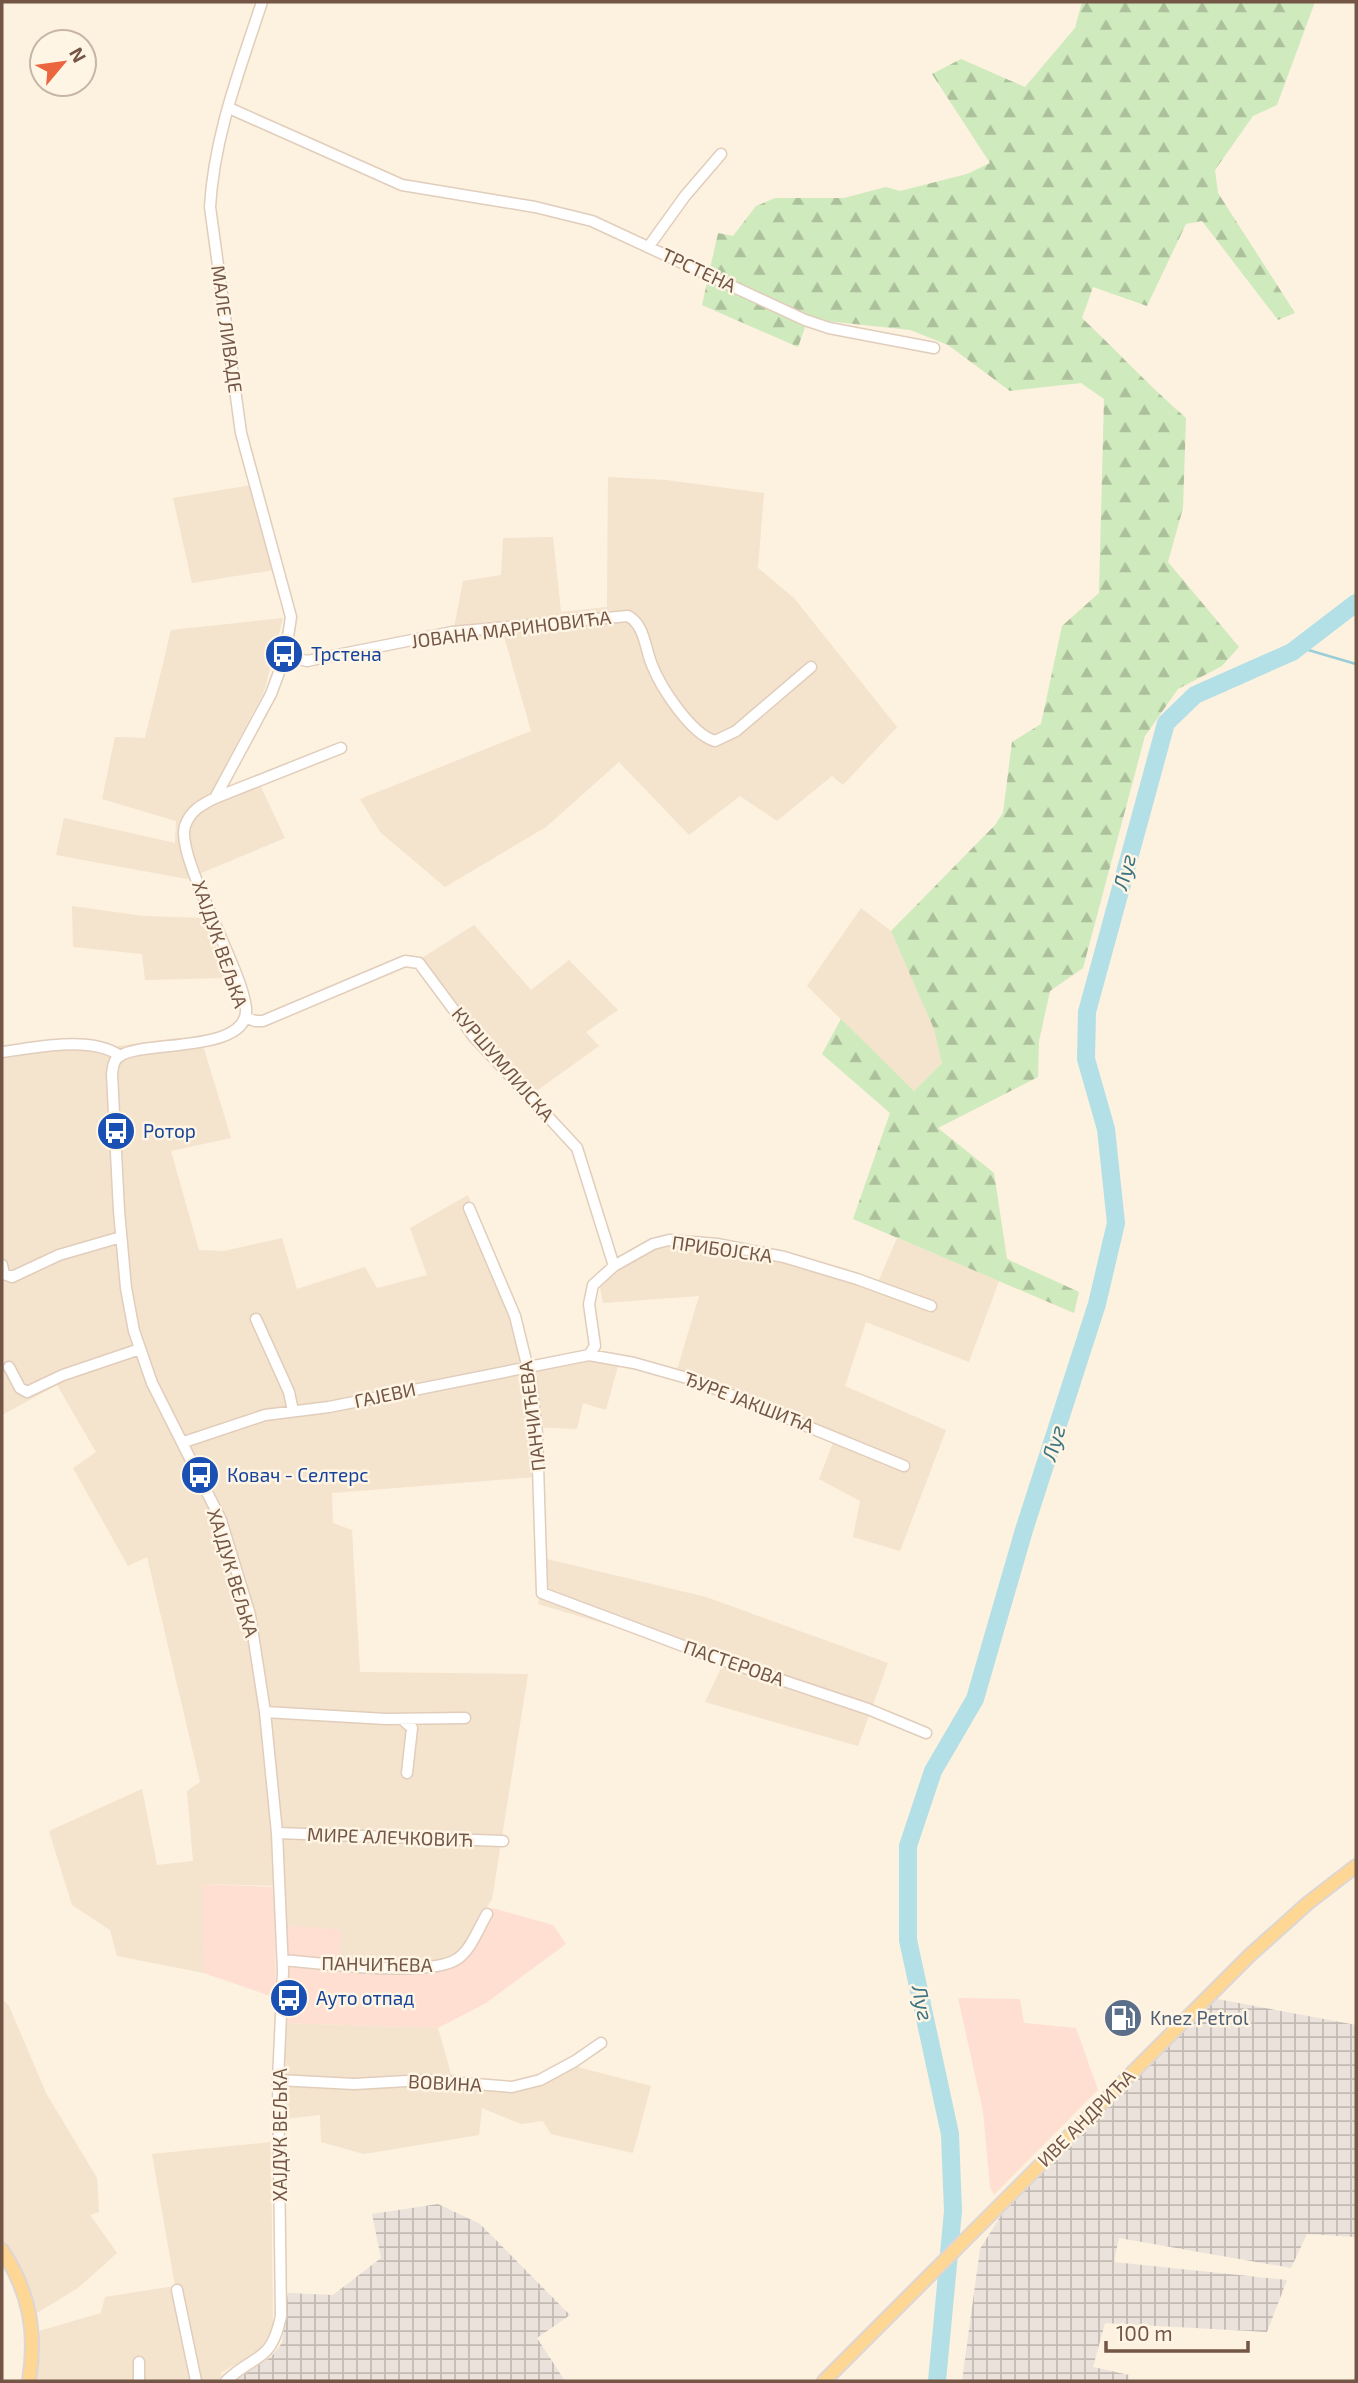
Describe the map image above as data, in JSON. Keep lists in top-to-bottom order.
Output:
{
  "streets": {
    "main road": ["ИВЕ АНДРИЋА"],
    "street": [
      "ТРСТЕНА",
      "МАЛЕ ЛИВАДЕ",
      "ЈОВАНА МАРИНОВИЋА",
      "ХАЈДУК ВЕЉКА",
      "КУРШУМЛИЈСКА",
      "ПРИБОЈСКА",
      "ГАЈЕВИ",
      "ЂУРЕ ЈАКШИЋА",
      "ПАНЧИЋЕВА",
      "ПАСТЕРОВА",
      "МИРЕ АЛЕЧКОВИЋ",
      "ВОВИНА"
    ]
  },
  "crossings": [
    ["ТРСТЕНА", "МАЛЕ ЛИВАДЕ"],
    ["МАЛЕ ЛИВАДЕ", "ЈОВАНА МАРИНОВИЋА"],
    ["МАЛЕ ЛИВАДЕ", "ХАЈДУК ВЕЉКА"],
    ["ЈОВАНА МАРИНОВИЋА", "ХАЈДУК ВЕЉКА"],
    ["ХАЈДУК ВЕЉКА", "КУРШУМЛИЈСКА"],
    ["ХАЈДУК ВЕЉКА", "ГАЈЕВИ"],
    ["ХАЈДУК ВЕЉКА", "ПАНЧИЋЕВА"],
    ["ХАЈДУК ВЕЉКА", "МИРЕ АЛЕЧКОВИЋ"],
    ["ХАЈДУК ВЕЉКА", "ВОВИНА"],
    ["КУРШУМЛИЈСКА", "ПРИБОЈСКА"],
    ["ПРИБОЈСКА", "ГАЈЕВИ"],
    ["ПРИБОЈСКА", "ЂУРЕ ЈАКШИЋА"],
    ["ГАЈЕВИ", "ЂУРЕ ЈАКШИЋА"],
    ["ГАЈЕВИ", "ПАНЧИЋЕВА"],
    ["ПАНЧИЋЕВА", "ПАСТЕРОВА"]
  ],
  "water": ["Луг"],
  "places": {
    "bus stop": [
      "Трстена",
      "Ротор",
      "Ковач - Селтерс",
      "Ауто отпад"
    ],
    "fuel station": ["Knez Petrol"]
  },
  "scale_bar": "100 m",
  "north": "top right"
}
